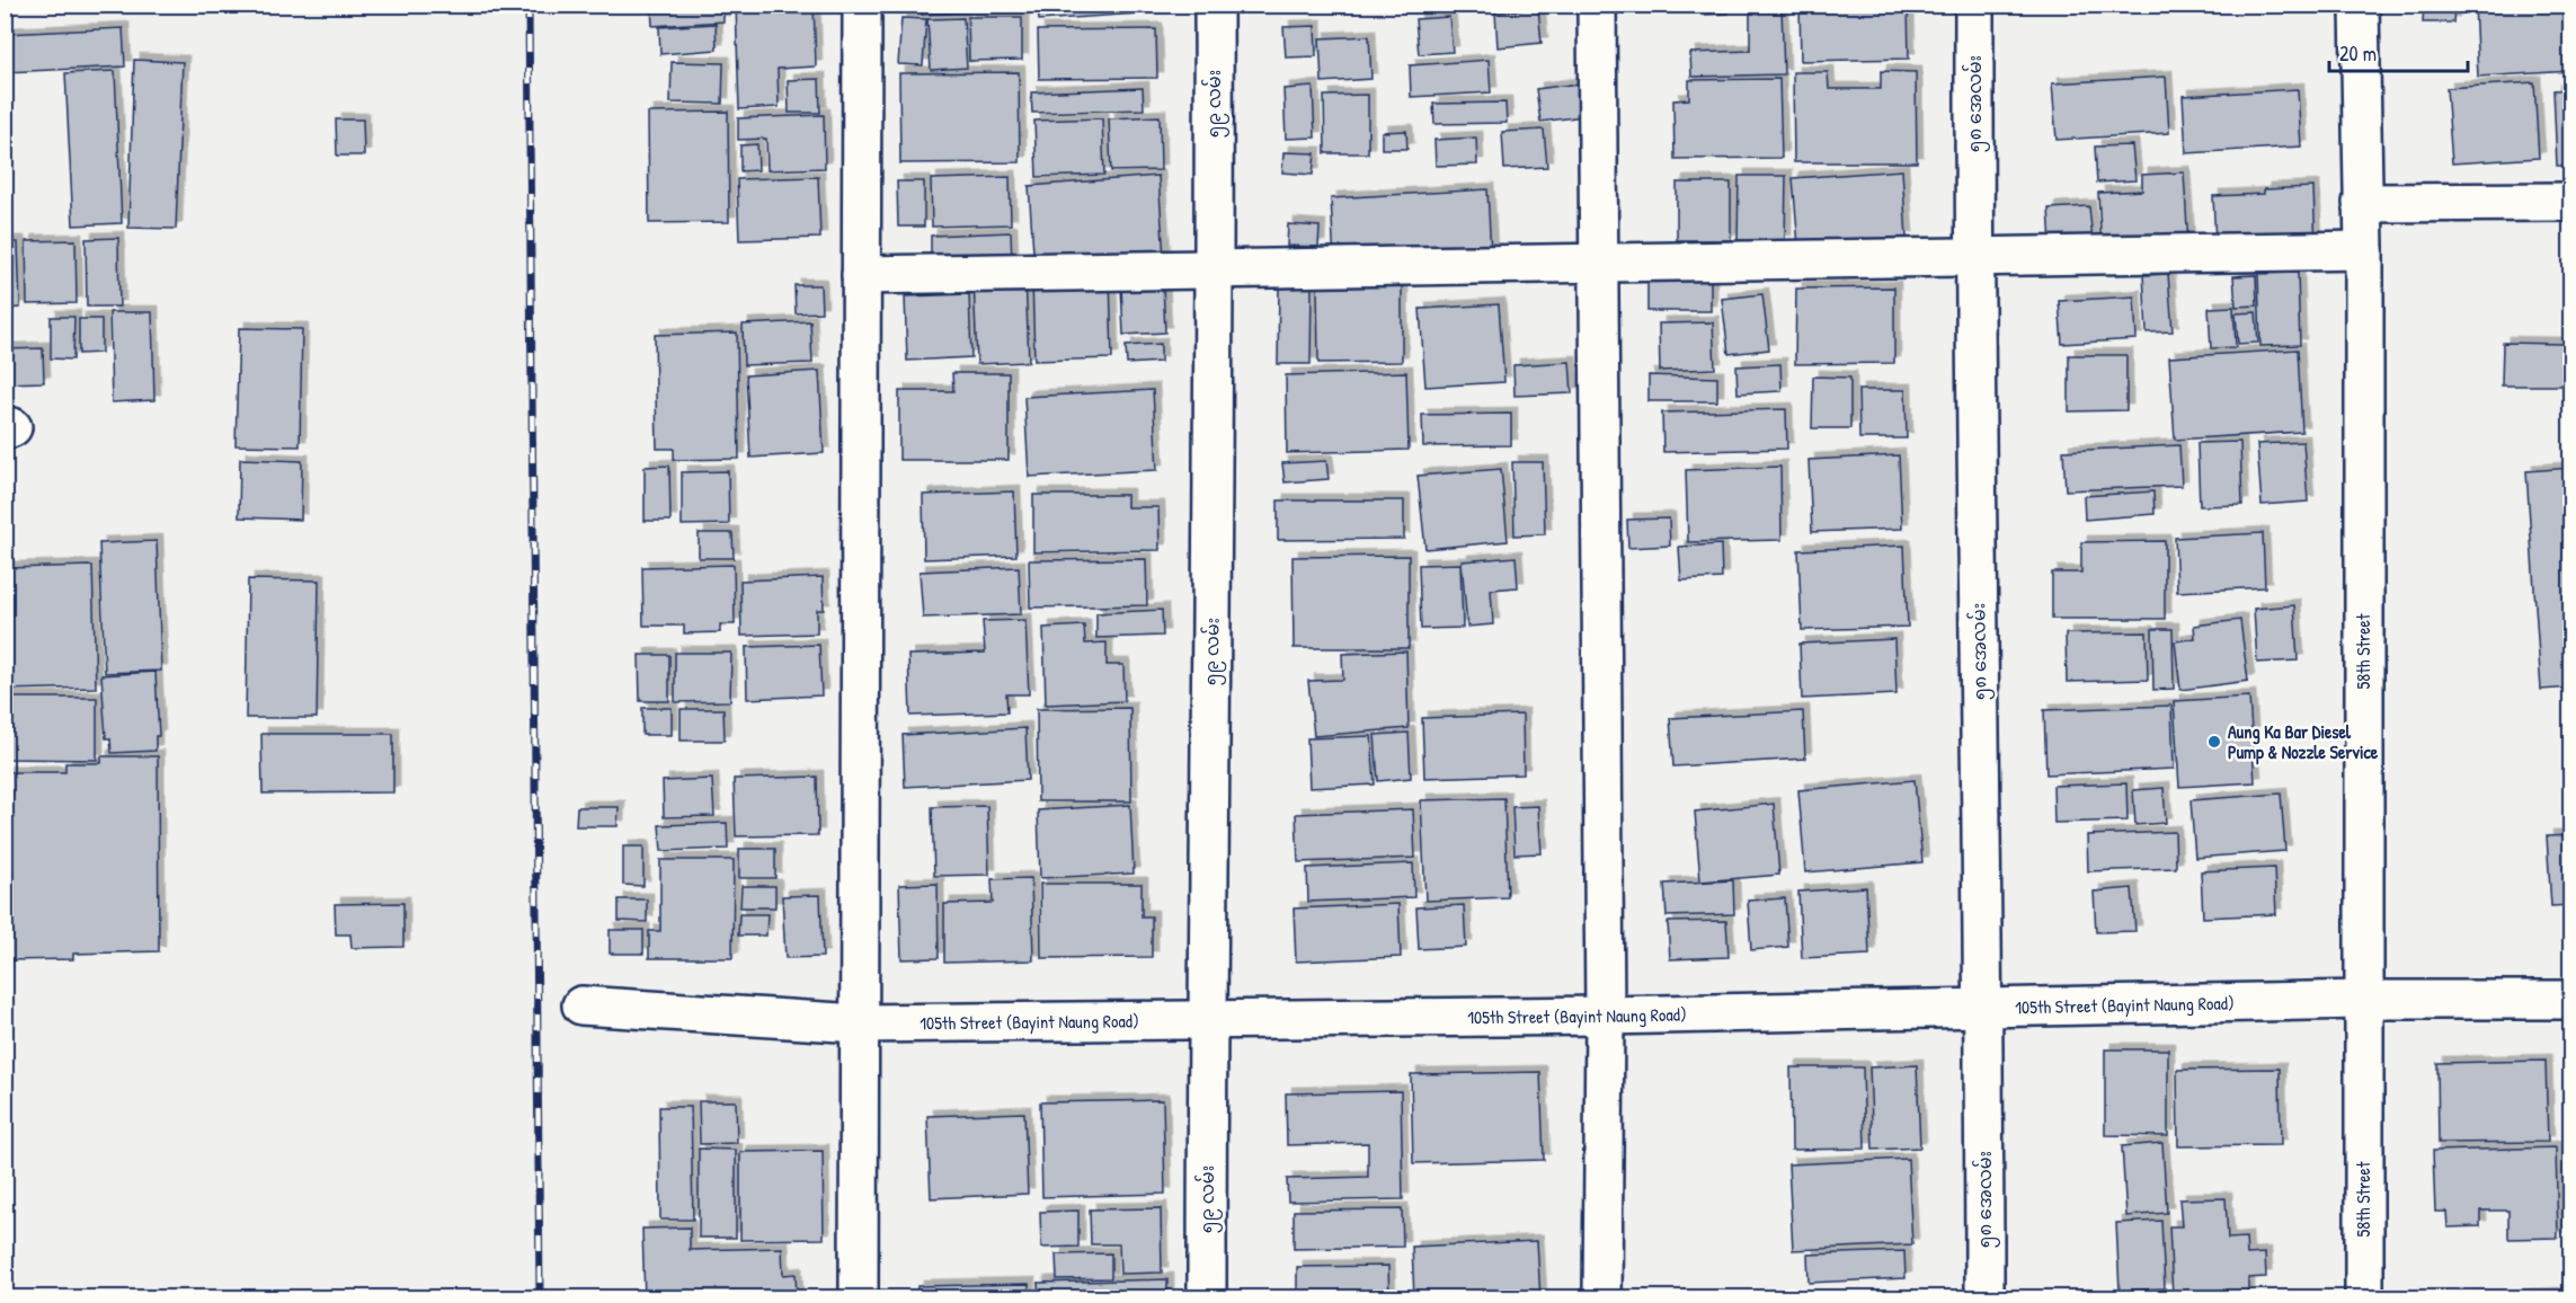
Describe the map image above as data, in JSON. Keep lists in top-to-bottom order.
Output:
{
  "streets": {
    "street": [
      "၅၉ လမ်း",
      "၅၈ အေလမ်း",
      "58th Street",
      "105th Street (Bayint Naung Road)"
    ]
  },
  "crossings": [
    ["၅၉ လမ်း", "105th Street (Bayint Naung Road)"],
    ["၅၈ အေလမ်း", "105th Street (Bayint Naung Road)"],
    ["58th Street", "105th Street (Bayint Naung Road)"]
  ],
  "places": ["Aung Ka Bar Diesel Pump & Nozzle Service"],
  "scale_bar": "20 m"
}
